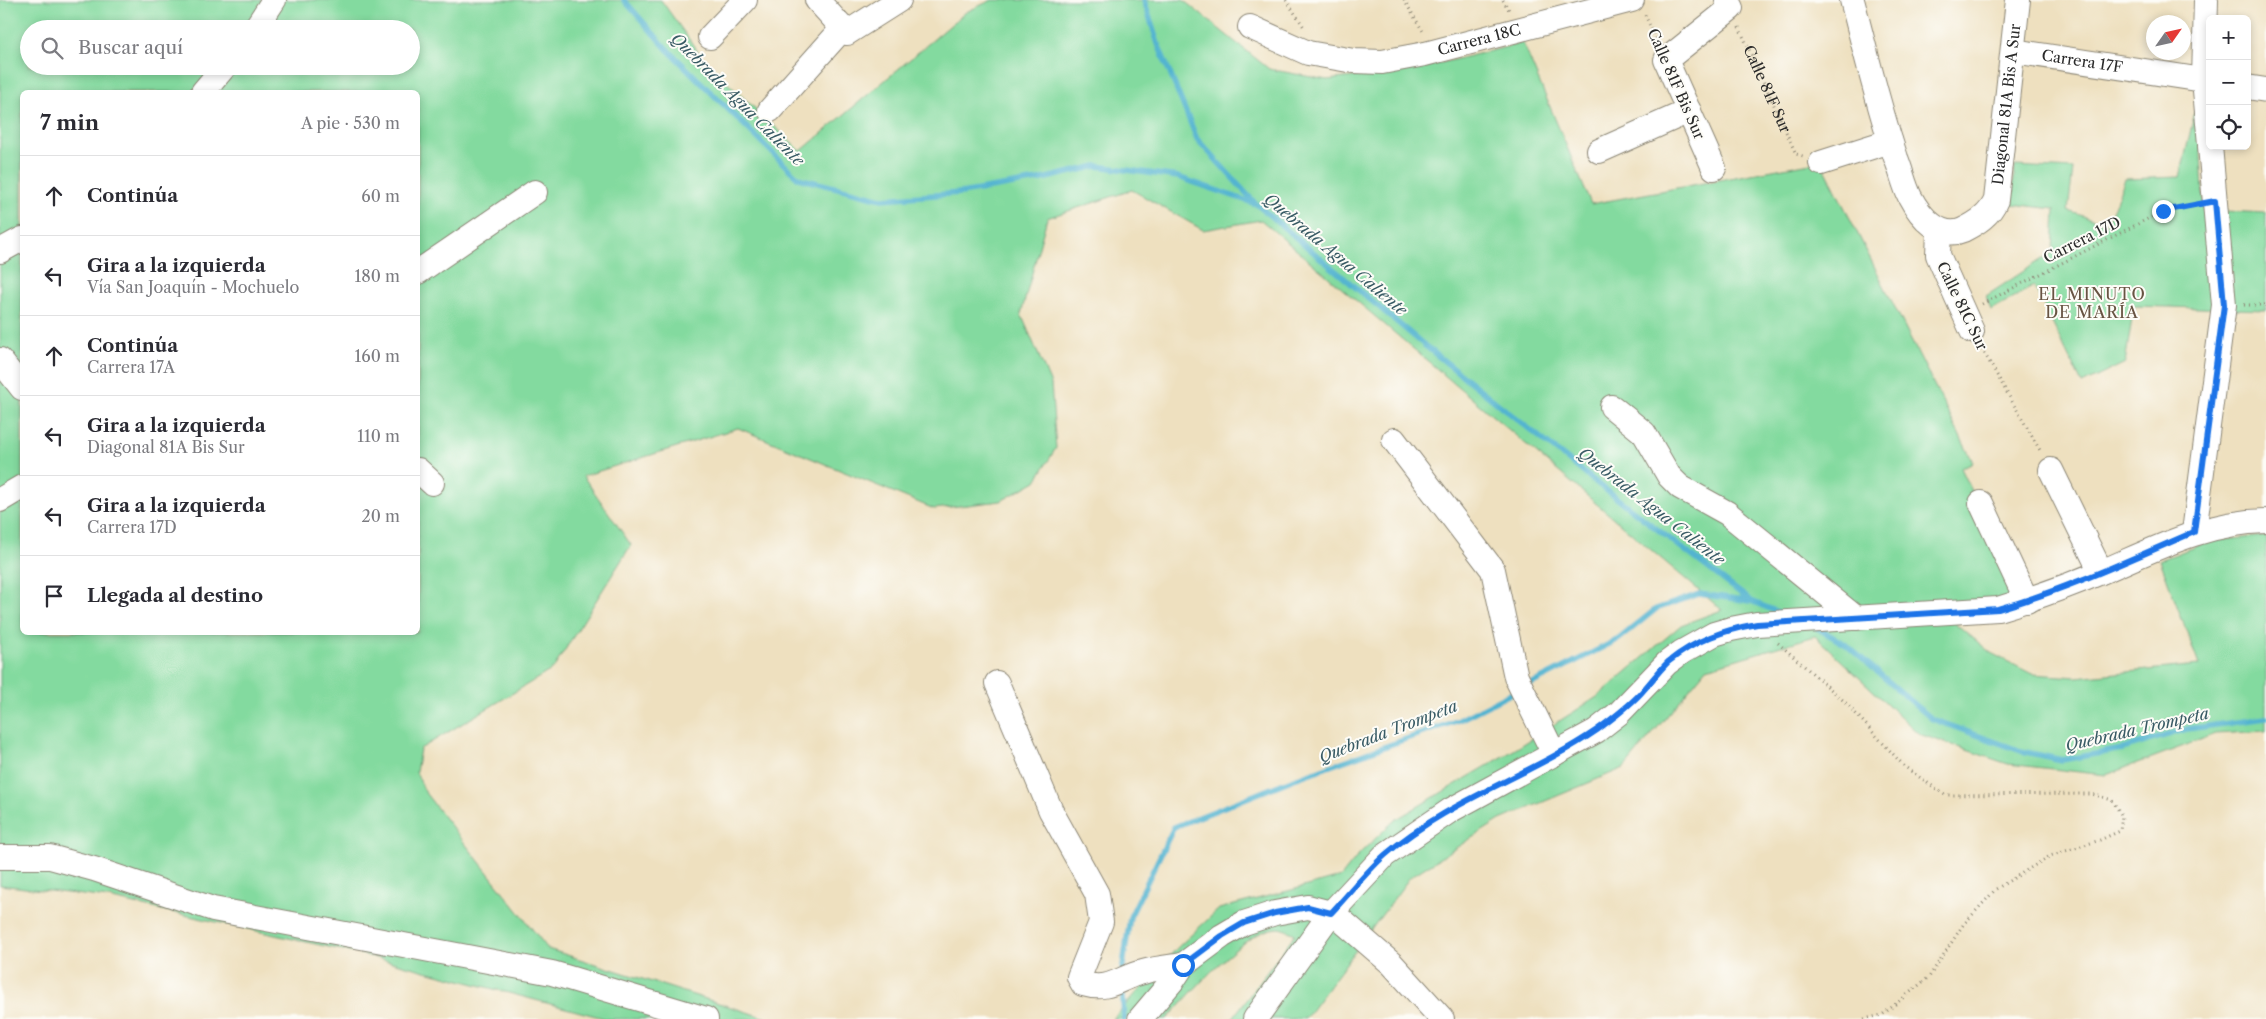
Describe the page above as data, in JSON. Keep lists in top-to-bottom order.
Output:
{
  "streets": {
    "street": [
      "Carrera 18C",
      "Carrera 17F",
      "Calle 81F Bis Sur",
      "Diagonal 81A Bis A Sur",
      "Calle 81C Sur"
    ],
    "path": ["Calle 81F Sur", "Carrera 17D"]
  },
  "crossings": [
    ["Carrera 18C", "Calle 81F Bis Sur"],
    ["Carrera 17F", "Diagonal 81A Bis A Sur"],
    ["Diagonal 81A Bis A Sur", "Calle 81C Sur"],
    ["Carrera 17D", "Calle 81C Sur"]
  ],
  "districts": ["EL MINUTO DE MARÍA"],
  "water": ["Quebrada Agua Caliente", "Quebrada Trompeta"],
  "north": "top right",
  "page": {
    "map_buttons": ["+", "−"],
    "search": "Buscar aquí",
    "heading": ["7 min", "A pie · 530 m"],
    "list": [
      ["Continúa", "60 m"],
      ["Gira a la izquierda", "Vía San Joaquín - Mochuelo", "180 m"],
      ["Continúa", "Carrera 17A", "160 m"],
      ["Gira a la izquierda", "Diagonal 81A Bis Sur", "110 m"],
      ["Gira a la izquierda", "Carrera 17D", "20 m"],
      "Llegada al destino"
    ]
  }
}
